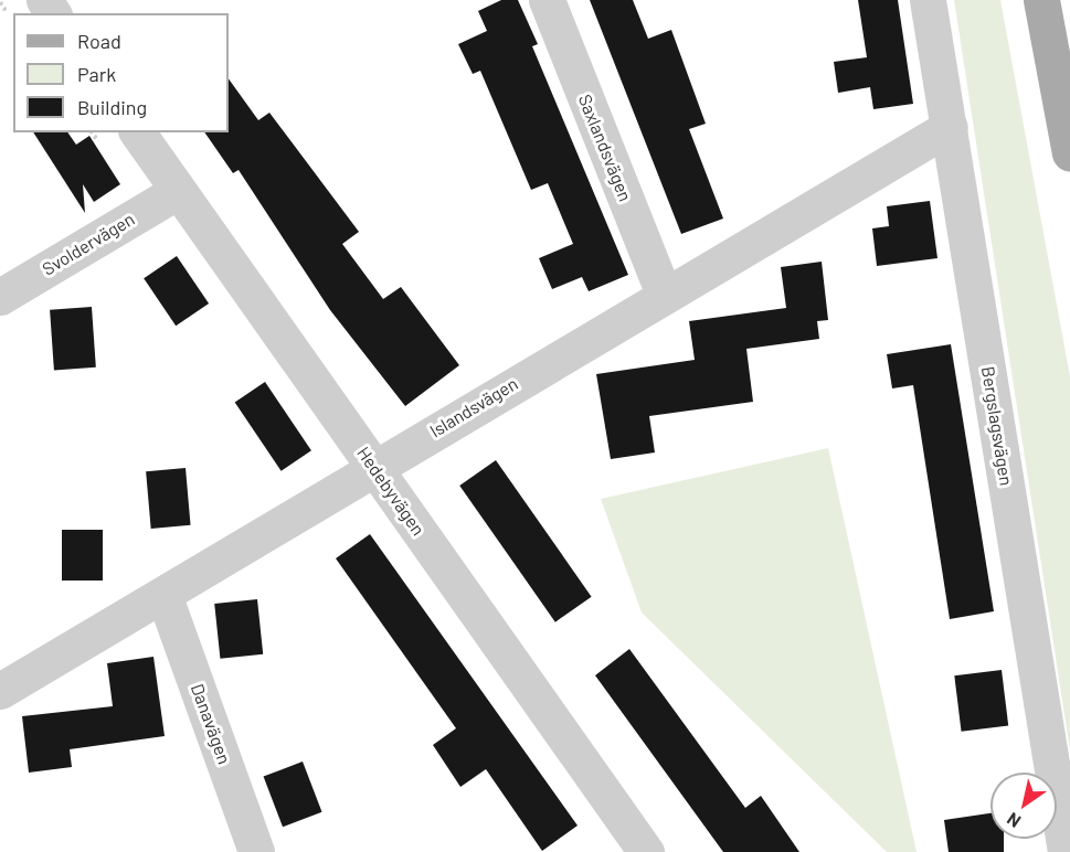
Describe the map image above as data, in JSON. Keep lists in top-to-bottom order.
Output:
{
  "streets": {
    "street": [
      "Saxlandsvägen",
      "Svoldervägen",
      "Islandsvägen",
      "Bergslagsvägen",
      "Hedebyvägen",
      "Danavägen"
    ]
  },
  "crossings": [
    ["Saxlandsvägen", "Islandsvägen"],
    ["Svoldervägen", "Hedebyvägen"],
    ["Islandsvägen", "Bergslagsvägen"],
    ["Islandsvägen", "Hedebyvägen"],
    ["Islandsvägen", "Danavägen"]
  ],
  "legend": ["Road", "Park", "Building"],
  "north": "bottom left"
}
